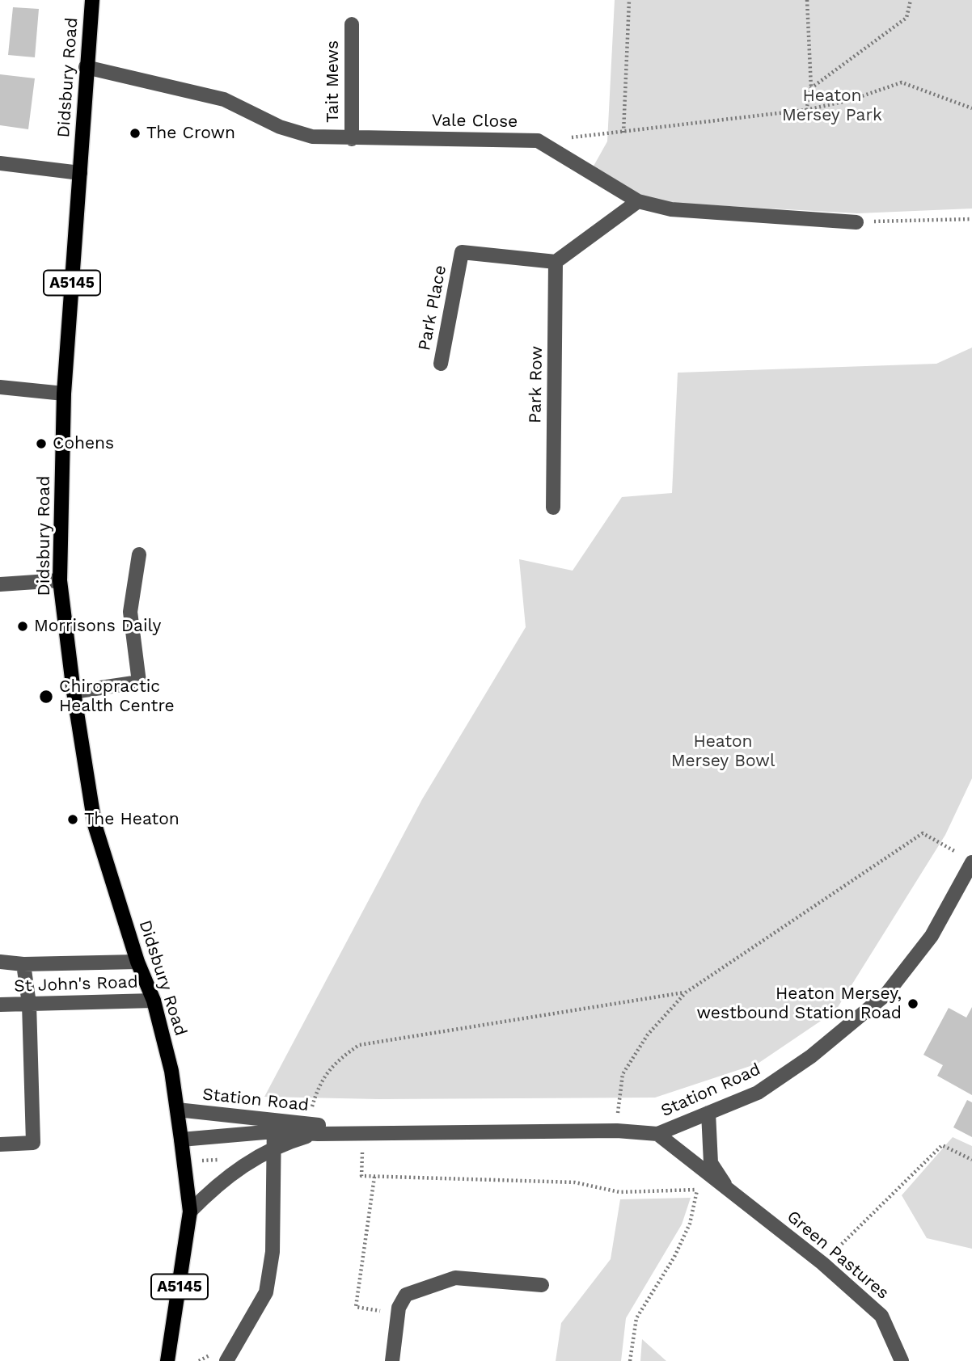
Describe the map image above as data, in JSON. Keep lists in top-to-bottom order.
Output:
{
  "streets": {
    "main road": ["Didsbury Road", "A5145"],
    "street": [
      "Tait Mews",
      "Vale Close",
      "Park Place",
      "Park Row",
      "St John's Road",
      "Station Road",
      "Green Pastures"
    ]
  },
  "crossings": [
    ["Didsbury Road", "Vale Close"],
    ["Didsbury Road", "St John's Road"],
    ["Didsbury Road", "Station Road"],
    ["Tait Mews", "Vale Close"],
    ["Park Place", "Park Row"],
    ["Station Road", "Green Pastures"]
  ],
  "parks": ["Heaton Mersey Park", "Heaton Mersey Bowl"],
  "places": [
    "The Crown",
    "Cohens",
    "Morrisons Daily",
    "Chiropractic Health Centre",
    "The Heaton",
    "Heaton Mersey, westbound Station Road"
  ]
}
